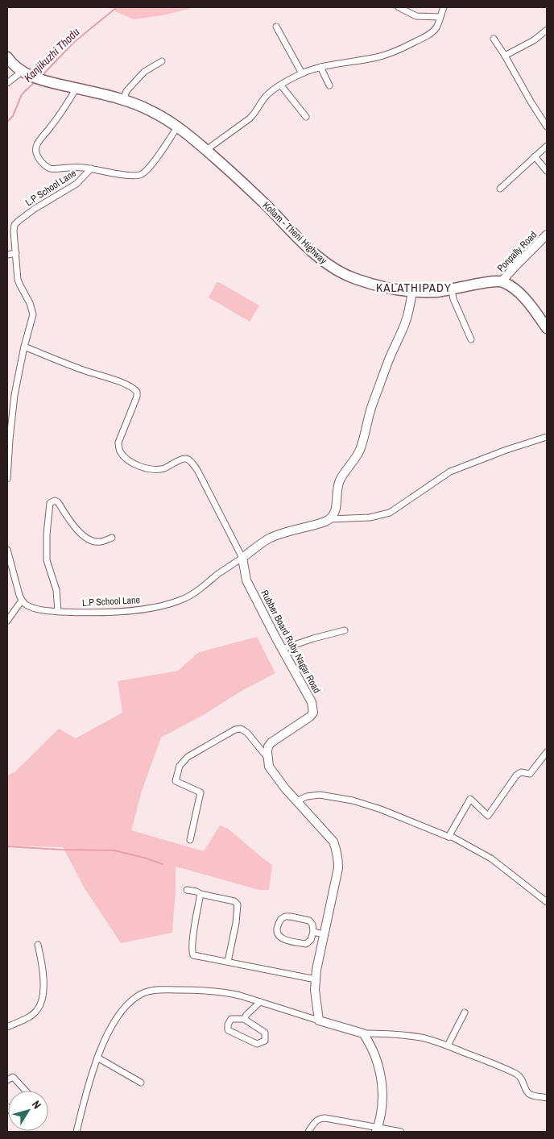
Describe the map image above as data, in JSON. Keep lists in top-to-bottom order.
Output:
{
  "streets": {
    "highway": ["Kollam - Theni Highway"],
    "main road": ["Ponpally Road", "Rubber Board Ruby Nagar Road"],
    "street": ["L.P School Lane"]
  },
  "crossings": [
    ["L.P School Lane", "Kollam - Theni Highway"],
    ["L.P School Lane", "Rubber Board Ruby Nagar Road"],
    ["Kollam - Theni Highway", "Ponpally Road"]
  ],
  "districts": ["KALATHIPADY"],
  "water": ["Kanjikuzhi Thodu"],
  "north": "top right"
}
